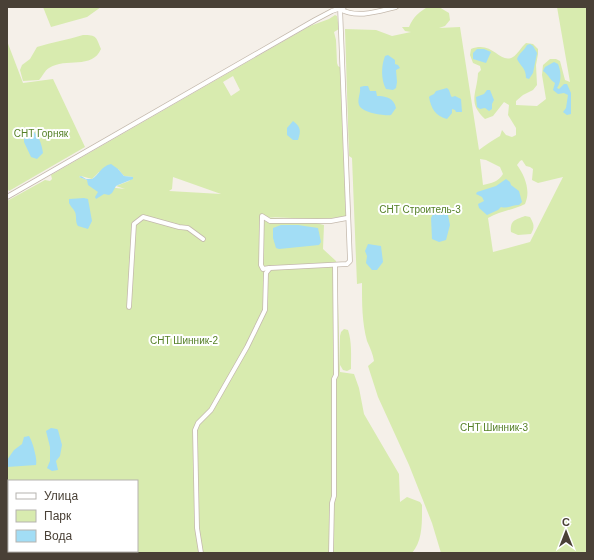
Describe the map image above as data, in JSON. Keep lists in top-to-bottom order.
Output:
{
  "parks": [
    "СНТ Горняк",
    "СНТ Строитель-3",
    "СНТ Шинник-2",
    "СНТ Шинник-3"
  ],
  "legend": ["Улица", "Парк", "Вода"],
  "north": "top"
}
